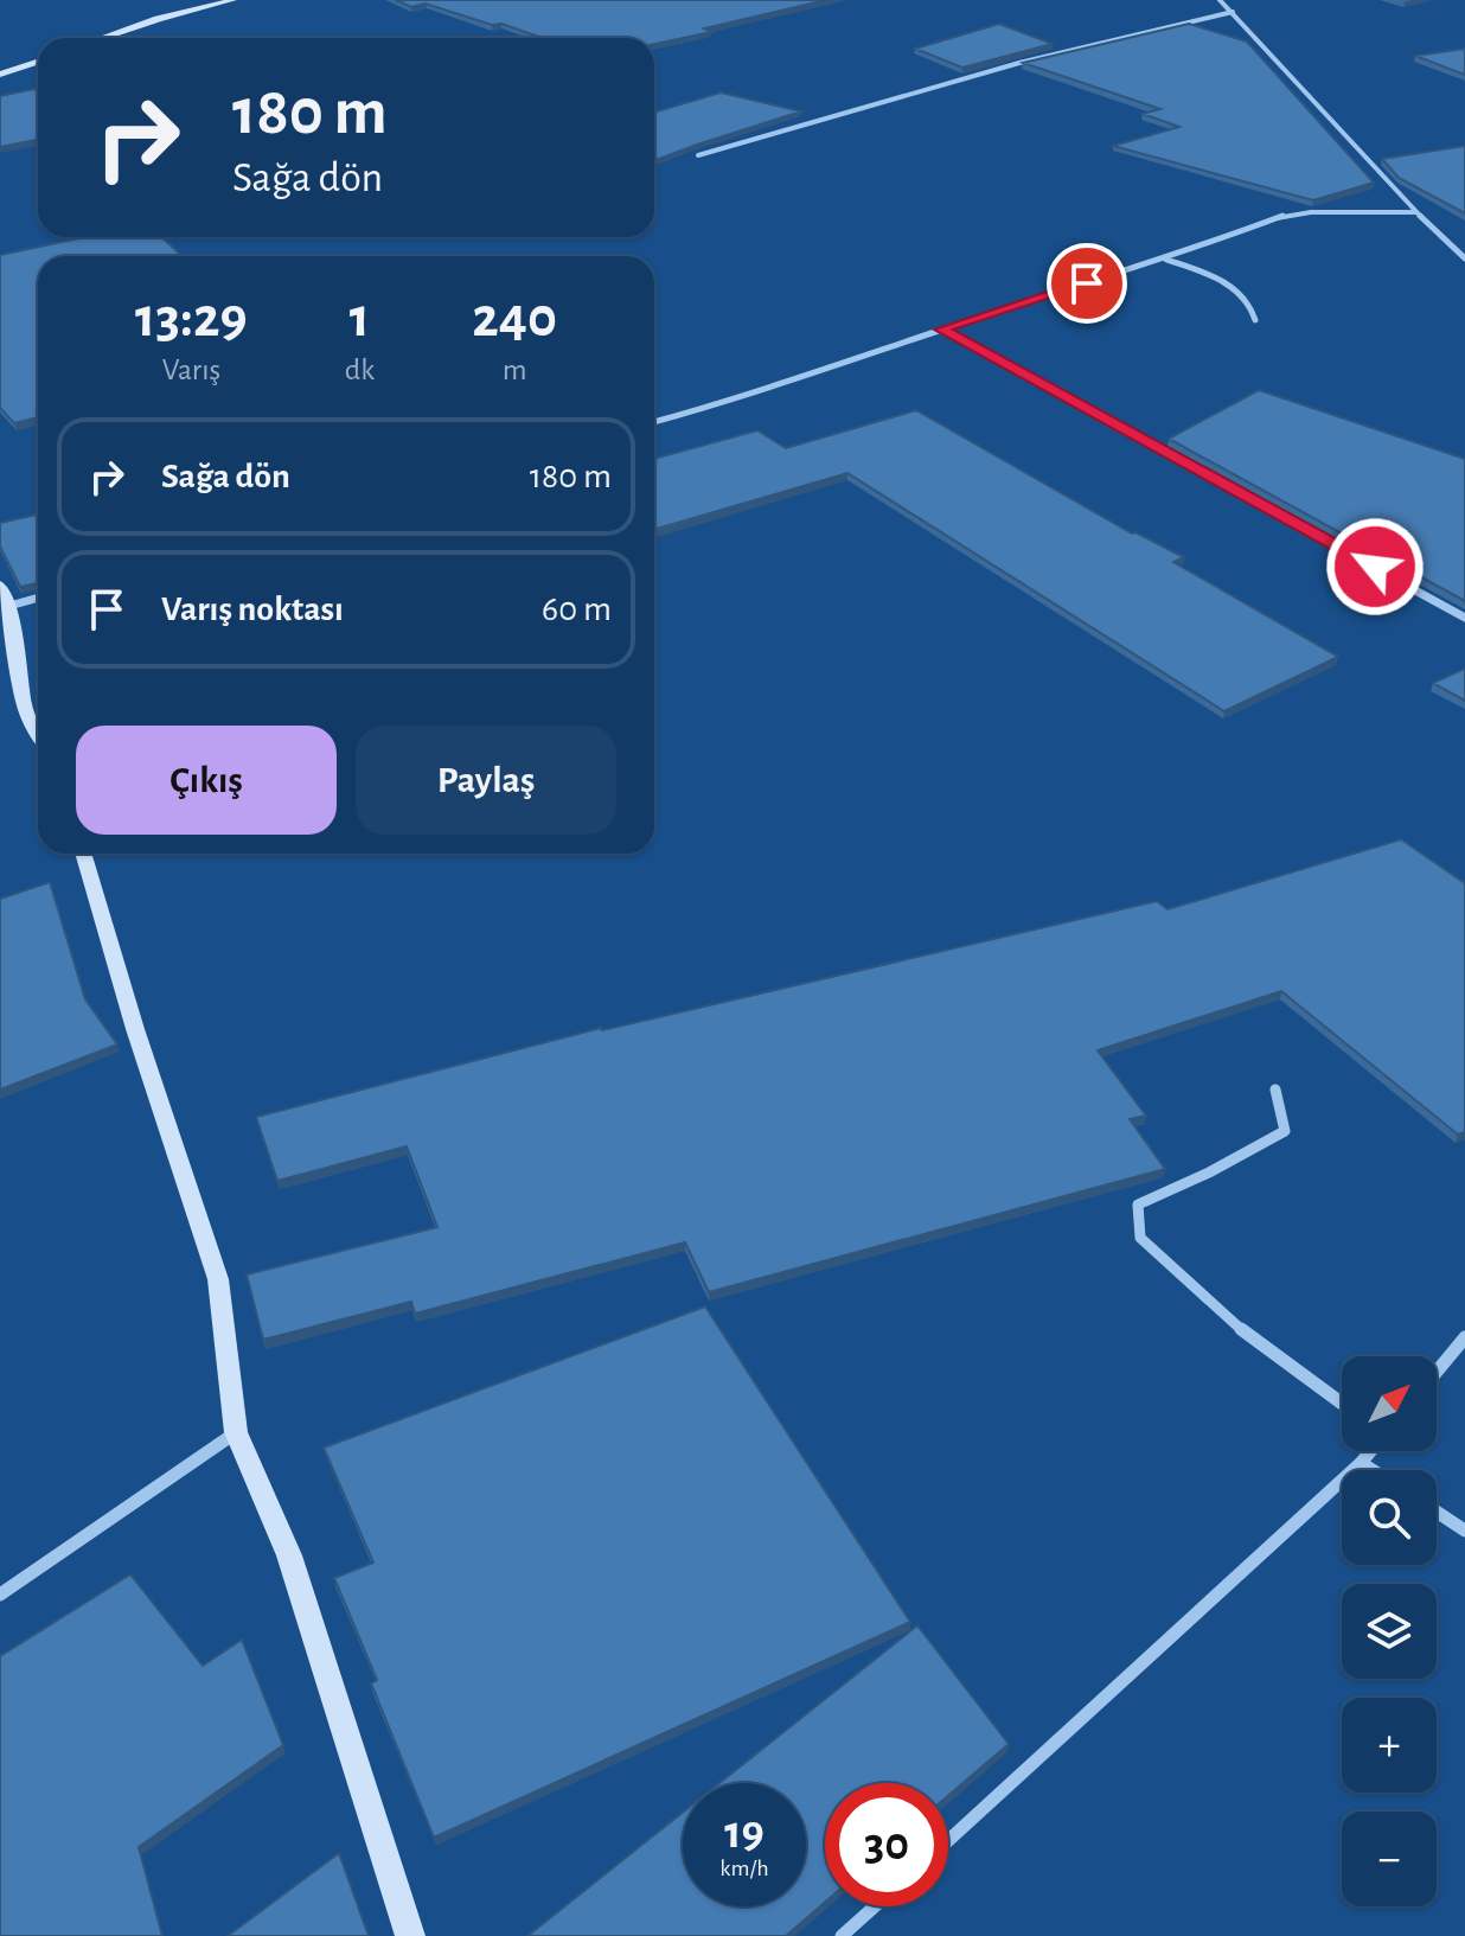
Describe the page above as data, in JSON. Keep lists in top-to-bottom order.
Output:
{
  "north": "top right",
  "page": {
    "turn": ["180 m", "Sağa dön"],
    "eta": [
      "13:29",
      "Varış",
      "1",
      "dk",
      "240",
      "m"
    ],
    "list": [
      {
        "name": "Sağa dön",
        "value": "180 m"
      },
      {
        "name": "Varış noktası",
        "value": "60 m"
      }
    ],
    "buttons": ["Çıkış", "Paylaş"],
    "map_buttons": ["+", "−"],
    "speed": "19 km/h",
    "limit": "30"
  }
}
